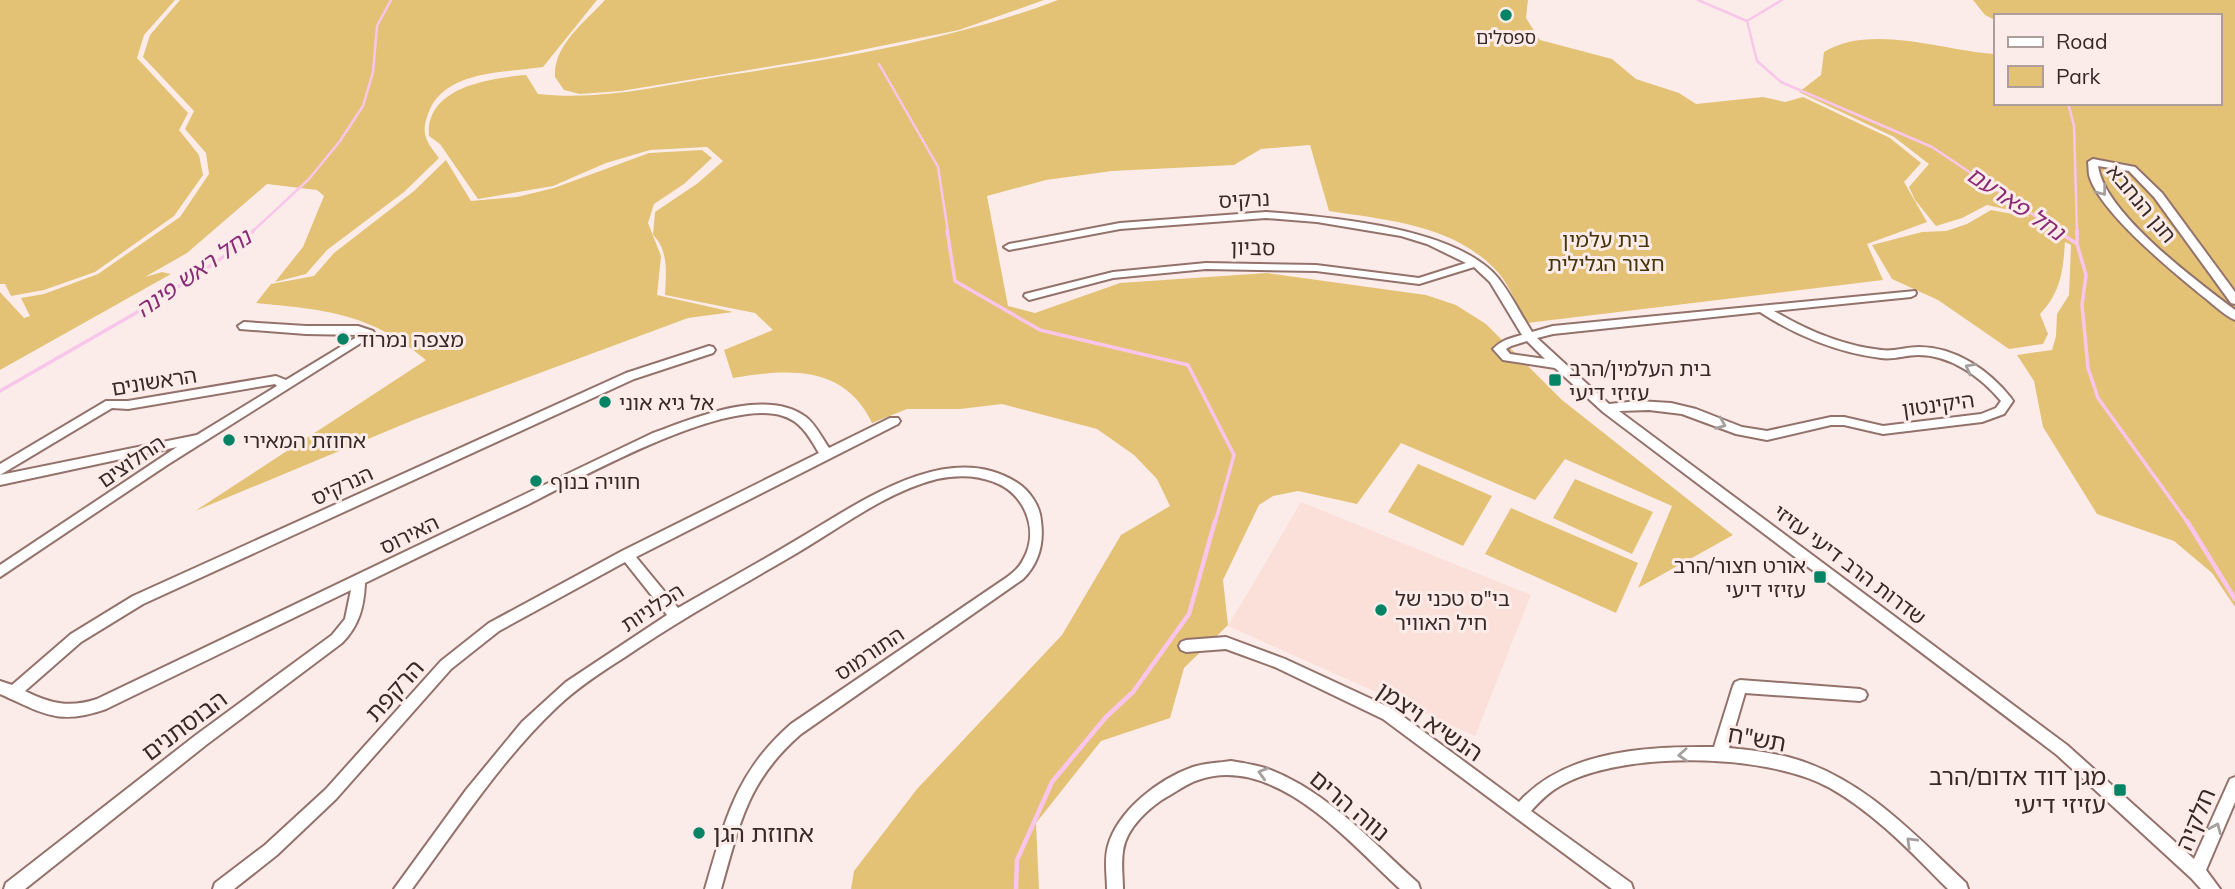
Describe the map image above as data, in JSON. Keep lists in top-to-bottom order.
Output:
{
  "streets": {
    "street": [
      "נרקיס",
      "חנן הנחבא",
      "סביון",
      "הראשונים",
      "היקינטון",
      "החלוצים",
      "הנרקיס",
      "האירוס",
      "שדרות הרב דיעי עזיזי",
      "הכלניות",
      "התורמוס",
      "הרקפת",
      "הנשיא ויצמן",
      "הבוסתנים",
      "תש\"ח",
      "נווה הרים",
      "חלקיה"
    ]
  },
  "crossings": [
    ["נרקיס", "סביון"],
    ["נרקיס", "שדרות הרב דיעי עזיזי"],
    ["סביון", "שדרות הרב דיעי עזיזי"],
    ["הראשונים", "החלוצים"],
    ["היקינטון", "שדרות הרב דיעי עזיזי"],
    ["הנרקיס", "האירוס"],
    ["האירוס", "הרקפת"],
    ["האירוס", "הבוסתנים"],
    ["שדרות הרב דיעי עזיזי", "חלקיה"],
    ["הכלניות", "התורמוס"],
    ["הנשיא ויצמן", "תש\"ח"]
  ],
  "one_way": ["תש\"ח", "חלקיה"],
  "water": ["נחל פארעם", "נחל ראש פינה"],
  "parks": ["בית עלמין חצור הגלילית"],
  "places": {
    "other": [
      "ספסלים",
      "מצפה נמרוד",
      "אל גיא אוני",
      "אחוזת המאירי",
      "חוויה בנוף",
      "בי\"ס טכני של חיל האוויר",
      "אחוזת הגן"
    ],
    "transit": ["בית העלמין/הרב עזיזי דיעי", "אורט חצור/הרב עזיזי דיעי", "מגן דוד אדום/הרב עזיזי דיעי"]
  },
  "legend": ["Road", "Park"]
}
